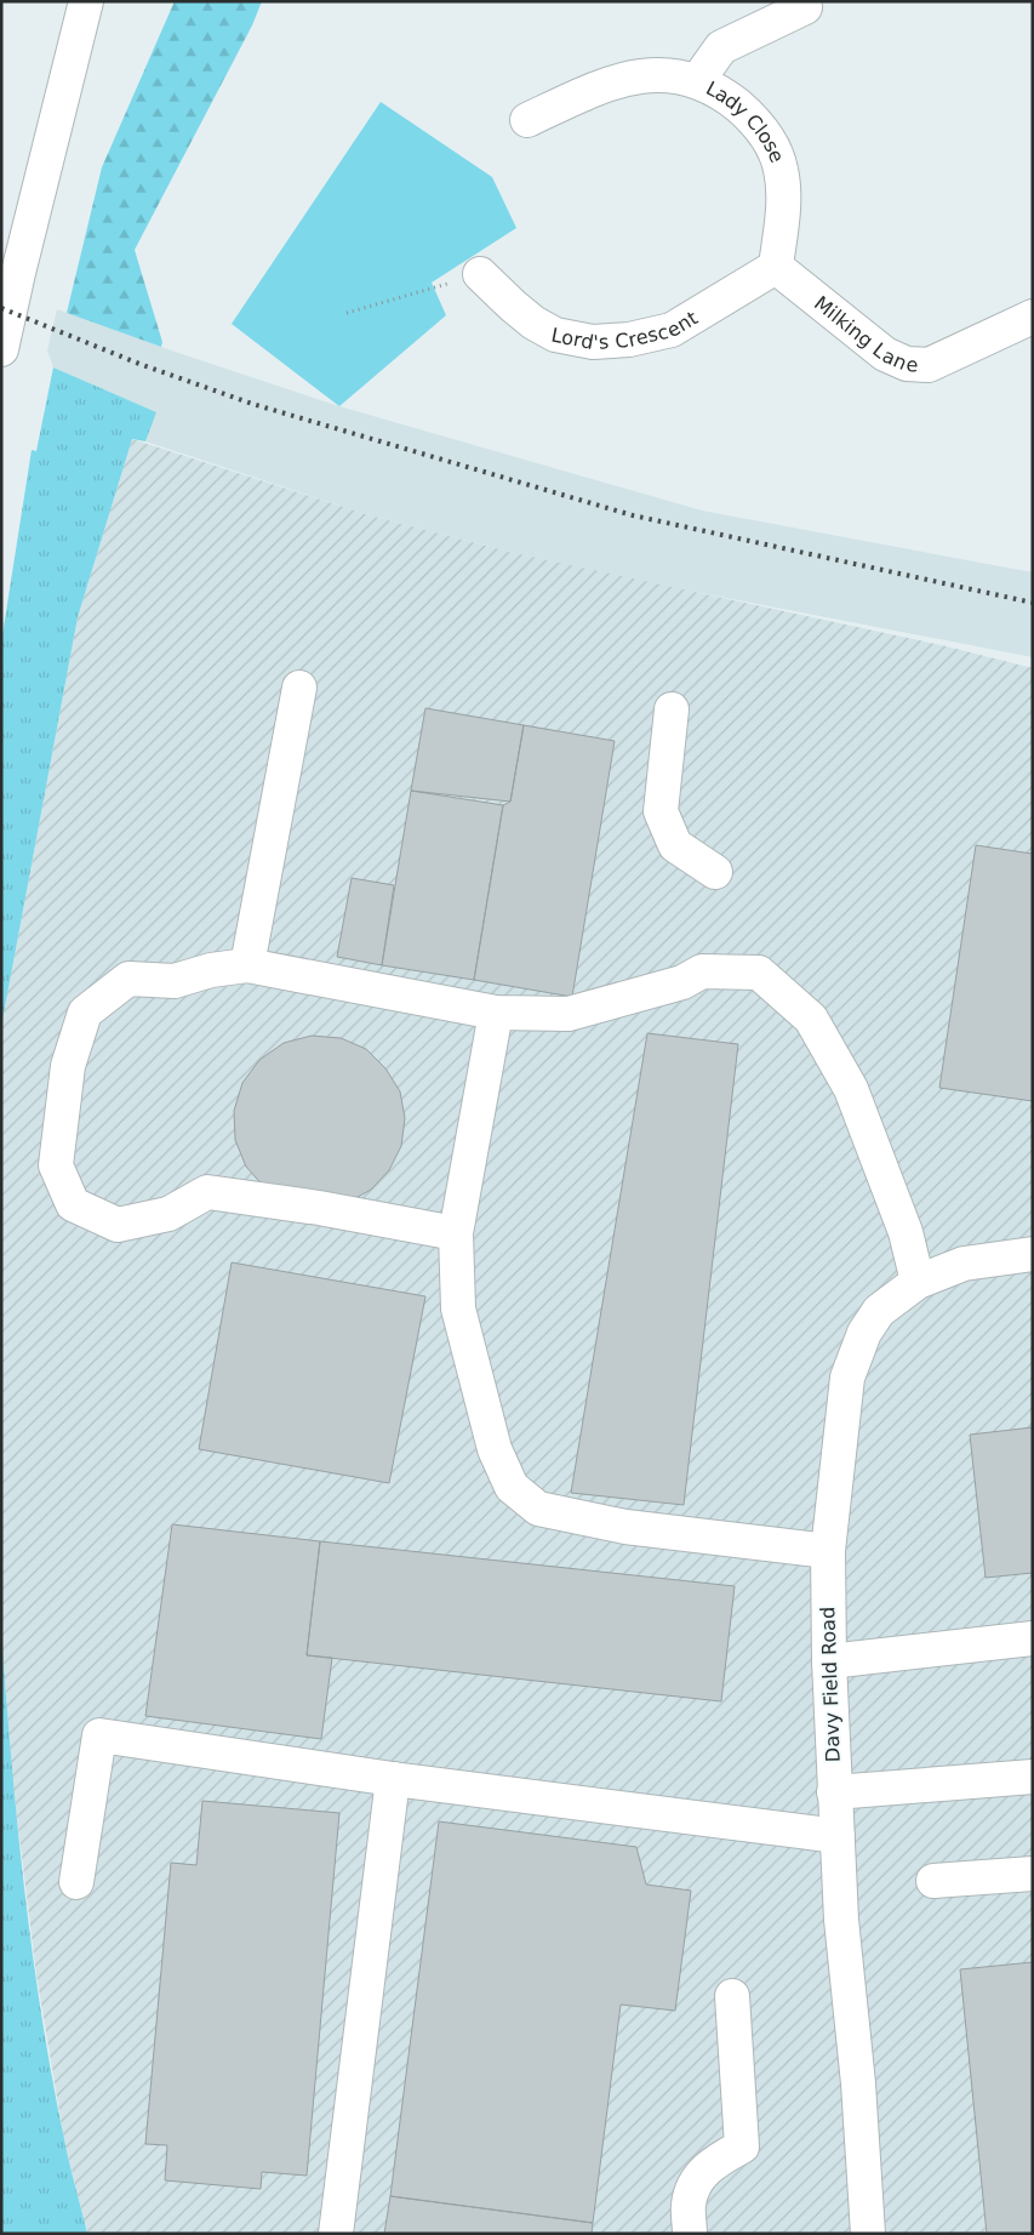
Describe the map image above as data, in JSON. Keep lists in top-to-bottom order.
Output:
{
  "streets": {
    "main road": [
      "Lady Close",
      "Lord's Crescent",
      "Milking Lane",
      "Davy Field Road"
    ]
  },
  "crossings": [
    ["Lady Close", "Lord's Crescent"],
    ["Lady Close", "Milking Lane"],
    ["Lord's Crescent", "Milking Lane"]
  ]
}
